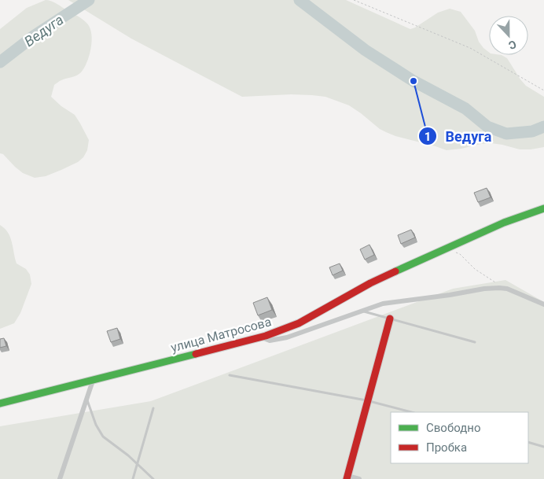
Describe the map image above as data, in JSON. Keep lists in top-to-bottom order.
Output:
{
  "streets": {
    "street": ["улица Матросова"]
  },
  "water": ["Ведуга"],
  "places": ["Ведуга"],
  "legend": ["Свободно", "Пробка"],
  "north": "bottom"
}
